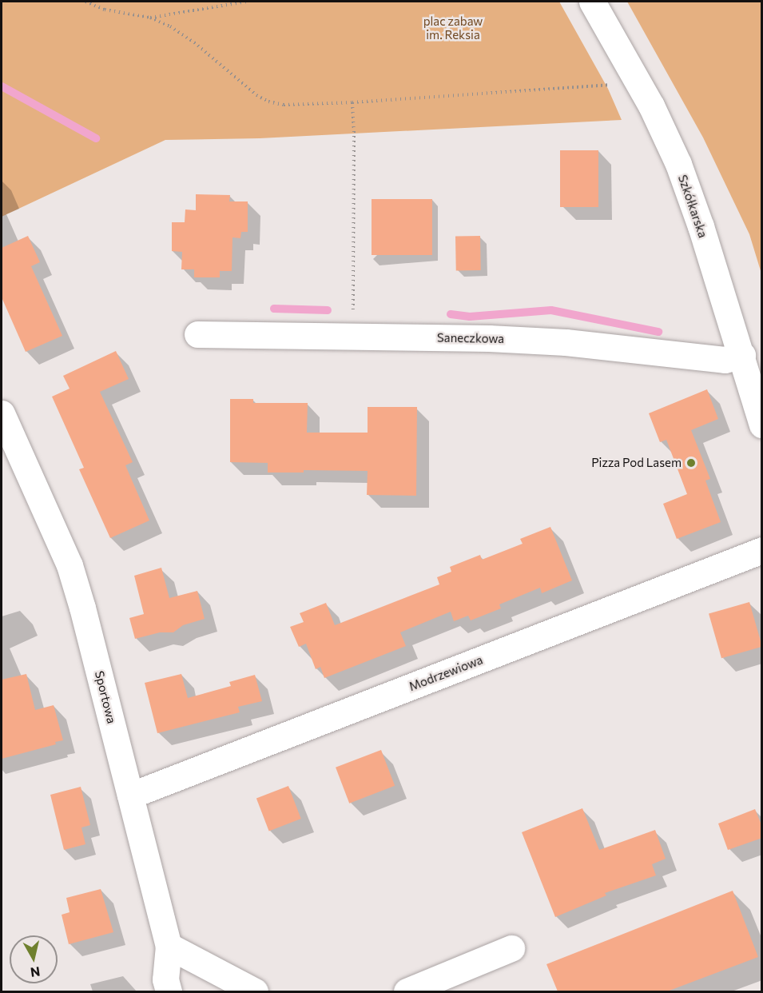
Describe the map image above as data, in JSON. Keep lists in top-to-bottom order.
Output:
{
  "streets": {
    "street": [
      "Szkółkarska",
      "Saneczkowa",
      "Modrzewiowa",
      "Sportowa"
    ]
  },
  "crossings": [
    ["Szkółkarska", "Saneczkowa"],
    ["Modrzewiowa", "Sportowa"]
  ],
  "parks": ["plac zabaw im. Reksia"],
  "places": ["Pizza Pod Lasem"],
  "north": "bottom"
}
